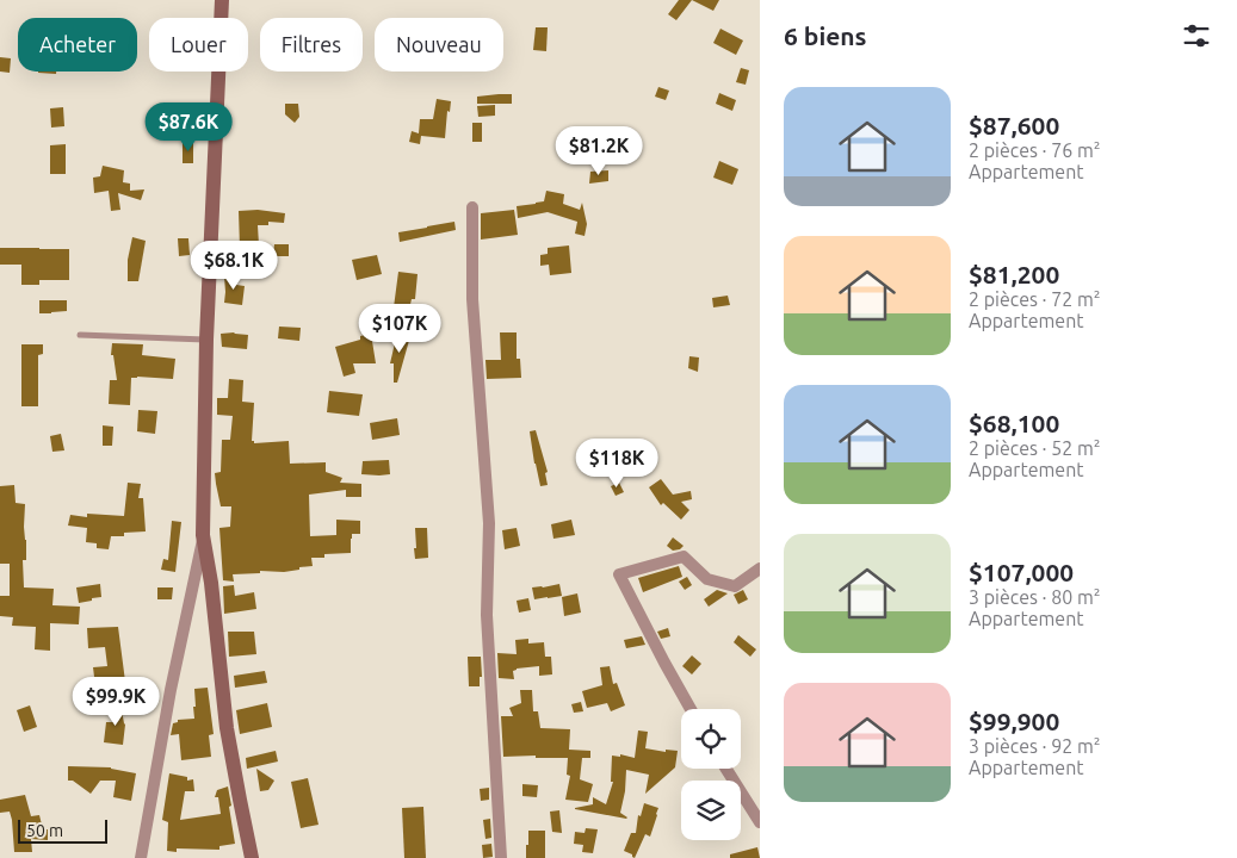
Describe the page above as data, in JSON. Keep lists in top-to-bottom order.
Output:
{
  "scale_bar": "50 m",
  "page": {
    "heading": "6 biens",
    "chip": [
      "Acheter",
      "Louer",
      "Filtres",
      "Nouveau"
    ],
    "list": [
      {
        "name": "$87,600",
        "note": "2 pièces · 76 m² · Appartement"
      },
      {
        "name": "$81,200",
        "note": "2 pièces · 72 m² · Appartement"
      },
      {
        "name": "$68,100",
        "note": "2 pièces · 52 m² · Appartement"
      },
      {
        "name": "$107,000",
        "note": "3 pièces · 80 m² · Appartement"
      },
      {
        "name": "$99,900",
        "note": "3 pièces · 92 m² · Appartement"
      }
    ],
    "price": [
      "$87.6K",
      "$81.2K",
      "$68.1K",
      "$107K",
      "$118K",
      "$99.9K"
    ],
    "scale": "50 m"
  }
}
